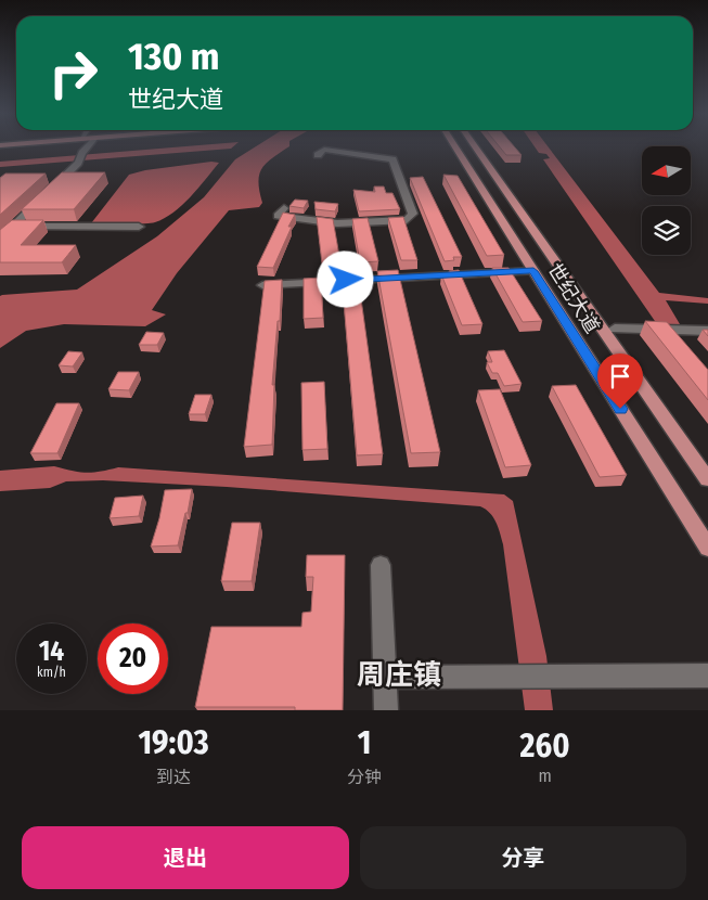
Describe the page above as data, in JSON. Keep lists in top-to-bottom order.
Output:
{
  "streets": {
    "main road": ["世纪大道"]
  },
  "districts": ["周庄镇"],
  "north": "left",
  "page": {
    "turn": ["130 m", "世纪大道"],
    "speed": "14 km/h",
    "limit": "20",
    "eta": [
      "19:03",
      "到达",
      "1",
      "分钟",
      "260",
      "m"
    ],
    "buttons": ["退出", "分享"]
  }
}
